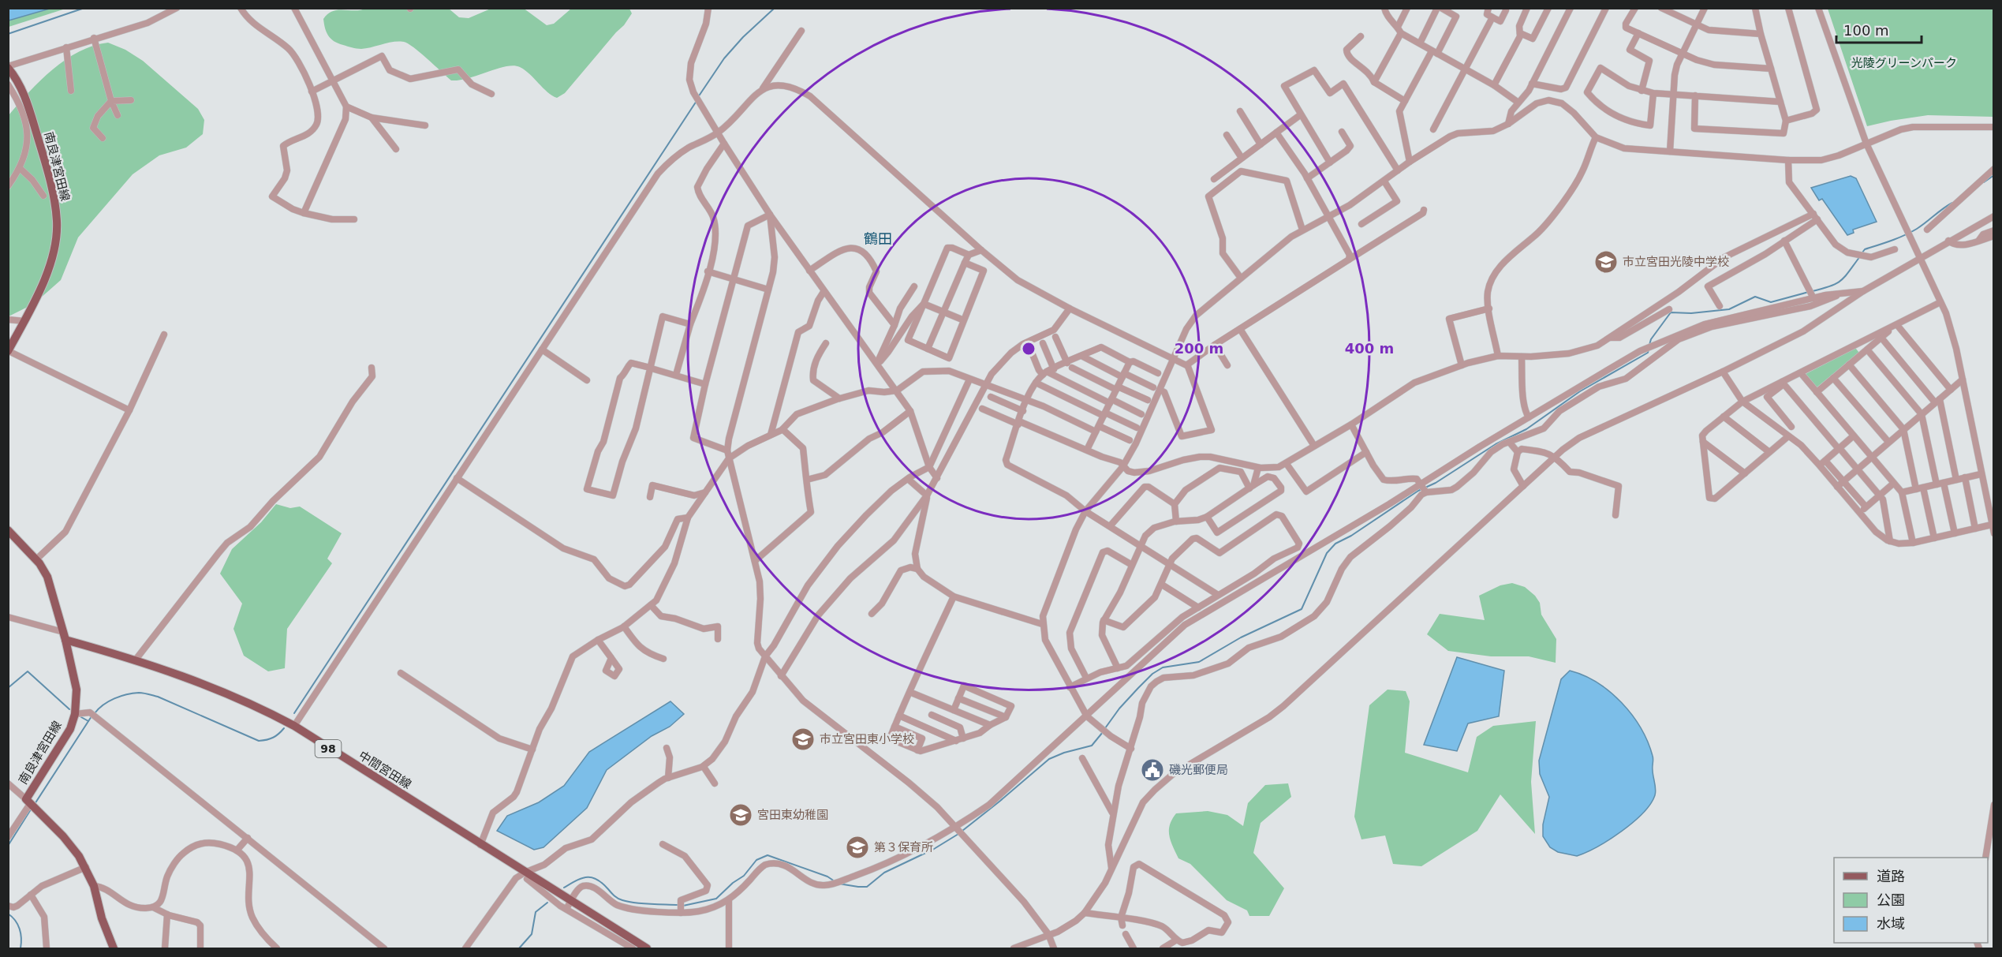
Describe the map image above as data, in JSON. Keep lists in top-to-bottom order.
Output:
{
  "streets": {
    "main road": ["南良津宮田線", "98", "中間宮田線"]
  },
  "crossings": [
    ["南良津宮田線", "中間宮田線"]
  ],
  "districts": ["鶴田"],
  "parks": ["光陵グリーンパーク"],
  "places": {
    "school or university": [
      "市立宮田光陵中学校",
      "市立宮田東小学校",
      "宮田東幼稚園",
      "第３保育所"
    ],
    "public building": ["磯光郵便局"]
  },
  "legend": ["道路", "公園", "水域"],
  "scale_bar": "100 m",
  "rings": ["200 m", "400 m"]
}
